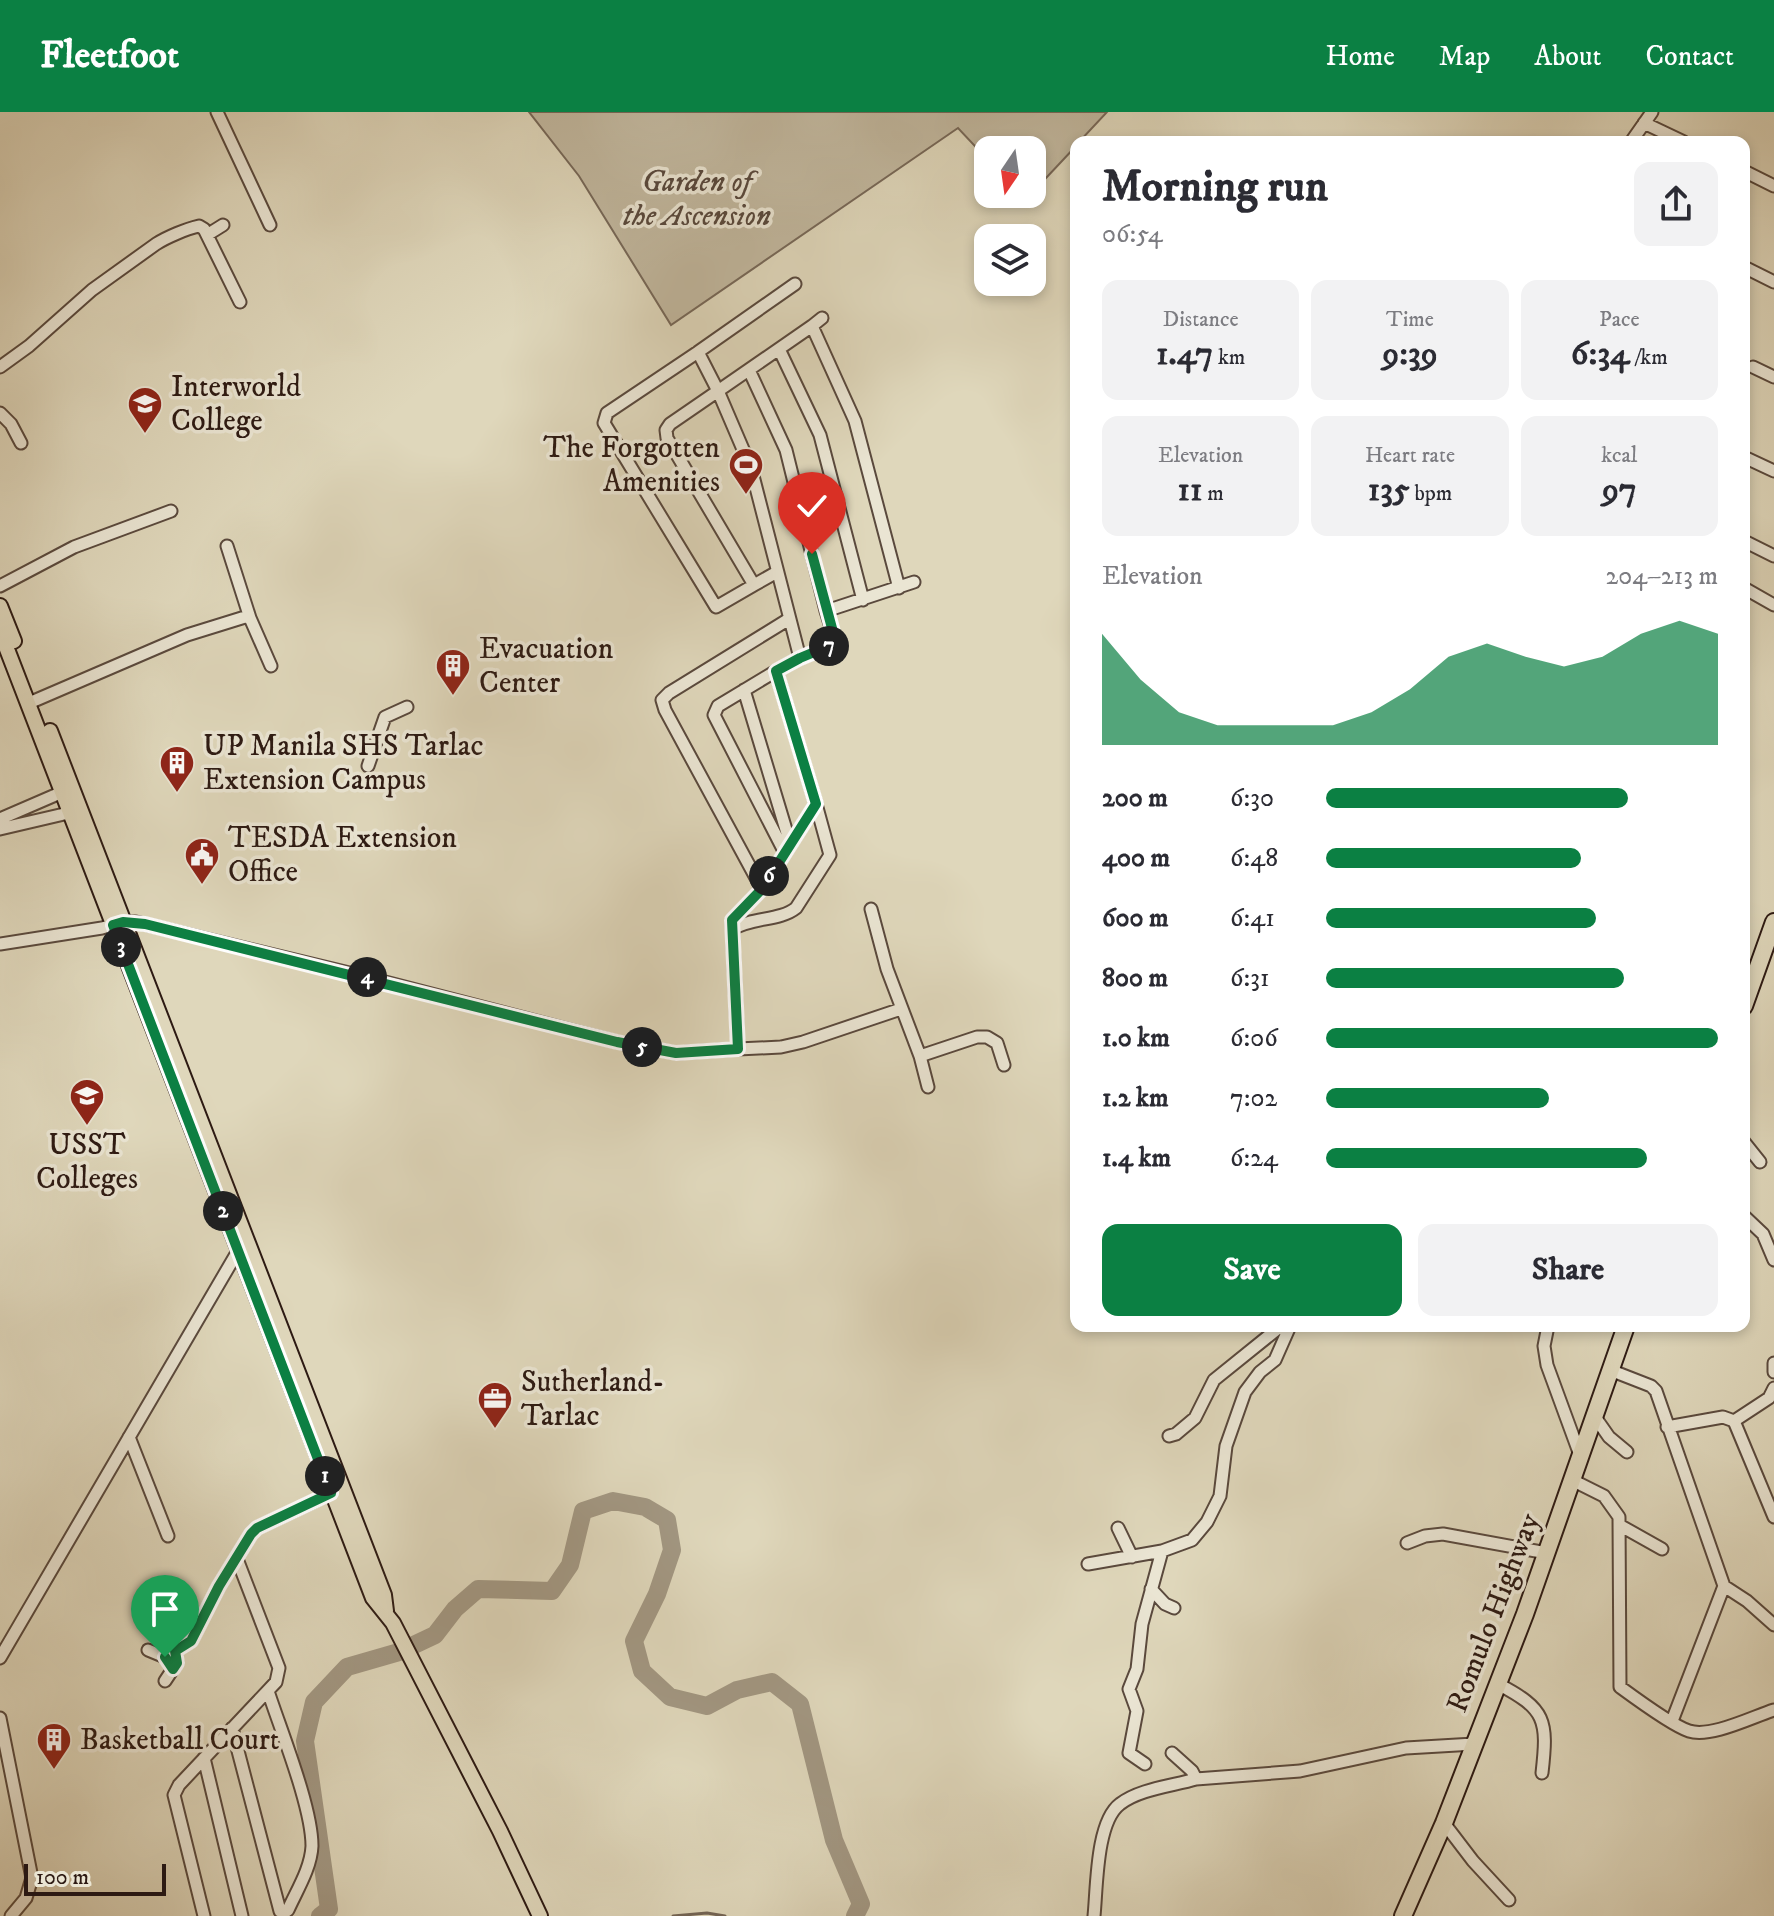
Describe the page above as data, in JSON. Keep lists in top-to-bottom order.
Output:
{
  "streets": {
    "highway": ["Romulo Highway"]
  },
  "parks": ["Garden of the Ascension"],
  "places": {
    "school or university": ["Interworld College", "USST Colleges"],
    "sports": ["The Forgotten Amenities"],
    "building": ["Evacuation Center", "UP Manila SHS Tarlac Extension Campus", "Basketball Court"],
    "public building": ["TESDA Extension Office"],
    "office": ["Sutherland- Tarlac"]
  },
  "scale_bar": "100 m",
  "north": "bottom",
  "page": {
    "header": "Fleetfoot",
    "nav": [
      "Home",
      "Map",
      "About",
      "Contact"
    ],
    "heading": ["Morning run", "06:54"],
    "stats": [
      ["Distance", "1.47 km"],
      ["Time", "9:39"],
      ["Pace", "6:34 /km"],
      ["Elevation", "11 m"],
      ["Heart rate", "135 bpm"],
      ["kcal", "97"]
    ],
    "chart": ["Elevation", "204–213 m"],
    "pins": [
      "7",
      "6",
      "3",
      "4",
      "5",
      "2",
      "1"
    ],
    "list": [
      {
        "name": "200 m",
        "note": "6:30"
      },
      {
        "name": "400 m",
        "note": "6:48"
      },
      {
        "name": "600 m",
        "note": "6:41"
      },
      {
        "name": "800 m",
        "note": "6:31"
      },
      {
        "name": "1.0 km",
        "note": "6:06"
      },
      {
        "name": "1.2 km",
        "note": "7:02"
      },
      {
        "name": "1.4 km",
        "note": "6:24"
      }
    ],
    "buttons": ["Save", "Share"],
    "scale": "100 m"
  }
}
